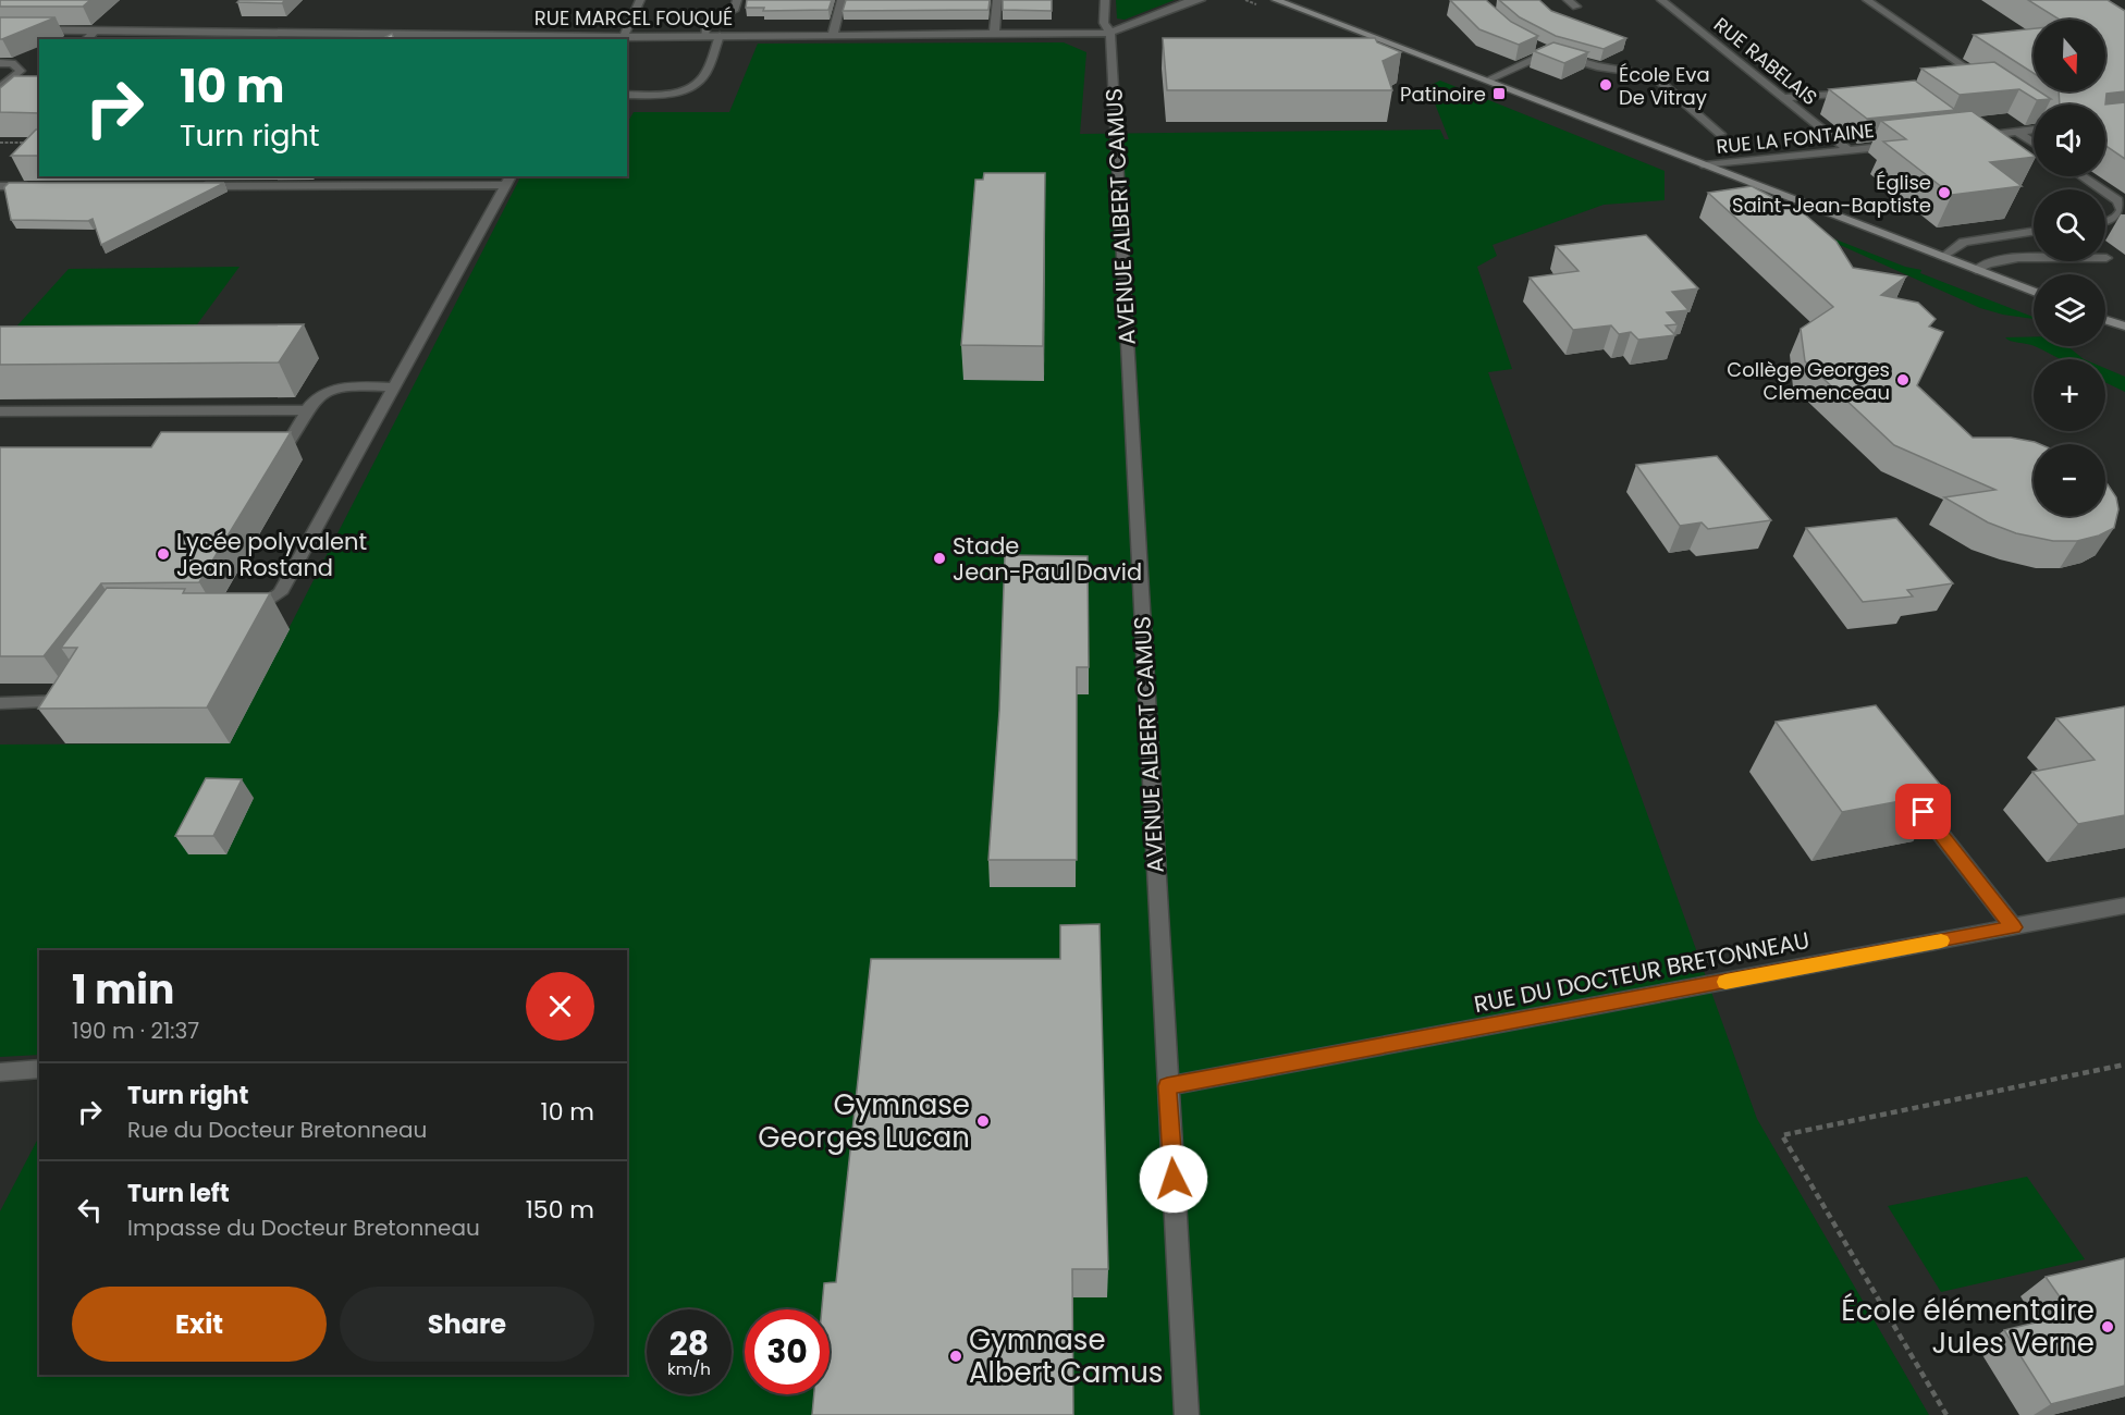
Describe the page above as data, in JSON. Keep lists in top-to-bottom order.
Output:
{
  "streets": {
    "street": [
      "RUE MARCEL FOUQUÉ",
      "RUE RABELAIS",
      "RUE LA FONTAINE",
      "AVENUE ALBERT CAMUS",
      "RUE DU DOCTEUR BRETONNEAU"
    ]
  },
  "crossings": [
    ["RUE MARCEL FOUQUÉ", "AVENUE ALBERT CAMUS"],
    ["RUE RABELAIS", "RUE LA FONTAINE"],
    ["AVENUE ALBERT CAMUS", "RUE DU DOCTEUR BRETONNEAU"]
  ],
  "places": {
    "other": [
      "École Eva De Vitray",
      "Église Saint-Jean-Baptiste",
      "Collège Georges Clemenceau",
      "Lycée polyvalent Jean Rostand",
      "Stade Jean-Paul David",
      "Gymnase Georges Lucan",
      "École élémentaire Jules Verne",
      "Gymnase Albert Camus"
    ],
    "transit": ["Patinoire"]
  },
  "north": "bottom",
  "page": {
    "map_buttons": ["+", "−"],
    "turn": ["10 m", "Turn right"],
    "heading": ["1 min", "190 m · 21:37"],
    "list": [
      {
        "name": "Turn right",
        "note": "Rue du Docteur Bretonneau",
        "value": "10 m"
      },
      {
        "name": "Turn left",
        "note": "Impasse du Docteur Bretonneau",
        "value": "150 m"
      }
    ],
    "buttons": ["Exit", "Share"],
    "speed": "28 km/h",
    "limit": "30"
  }
}
